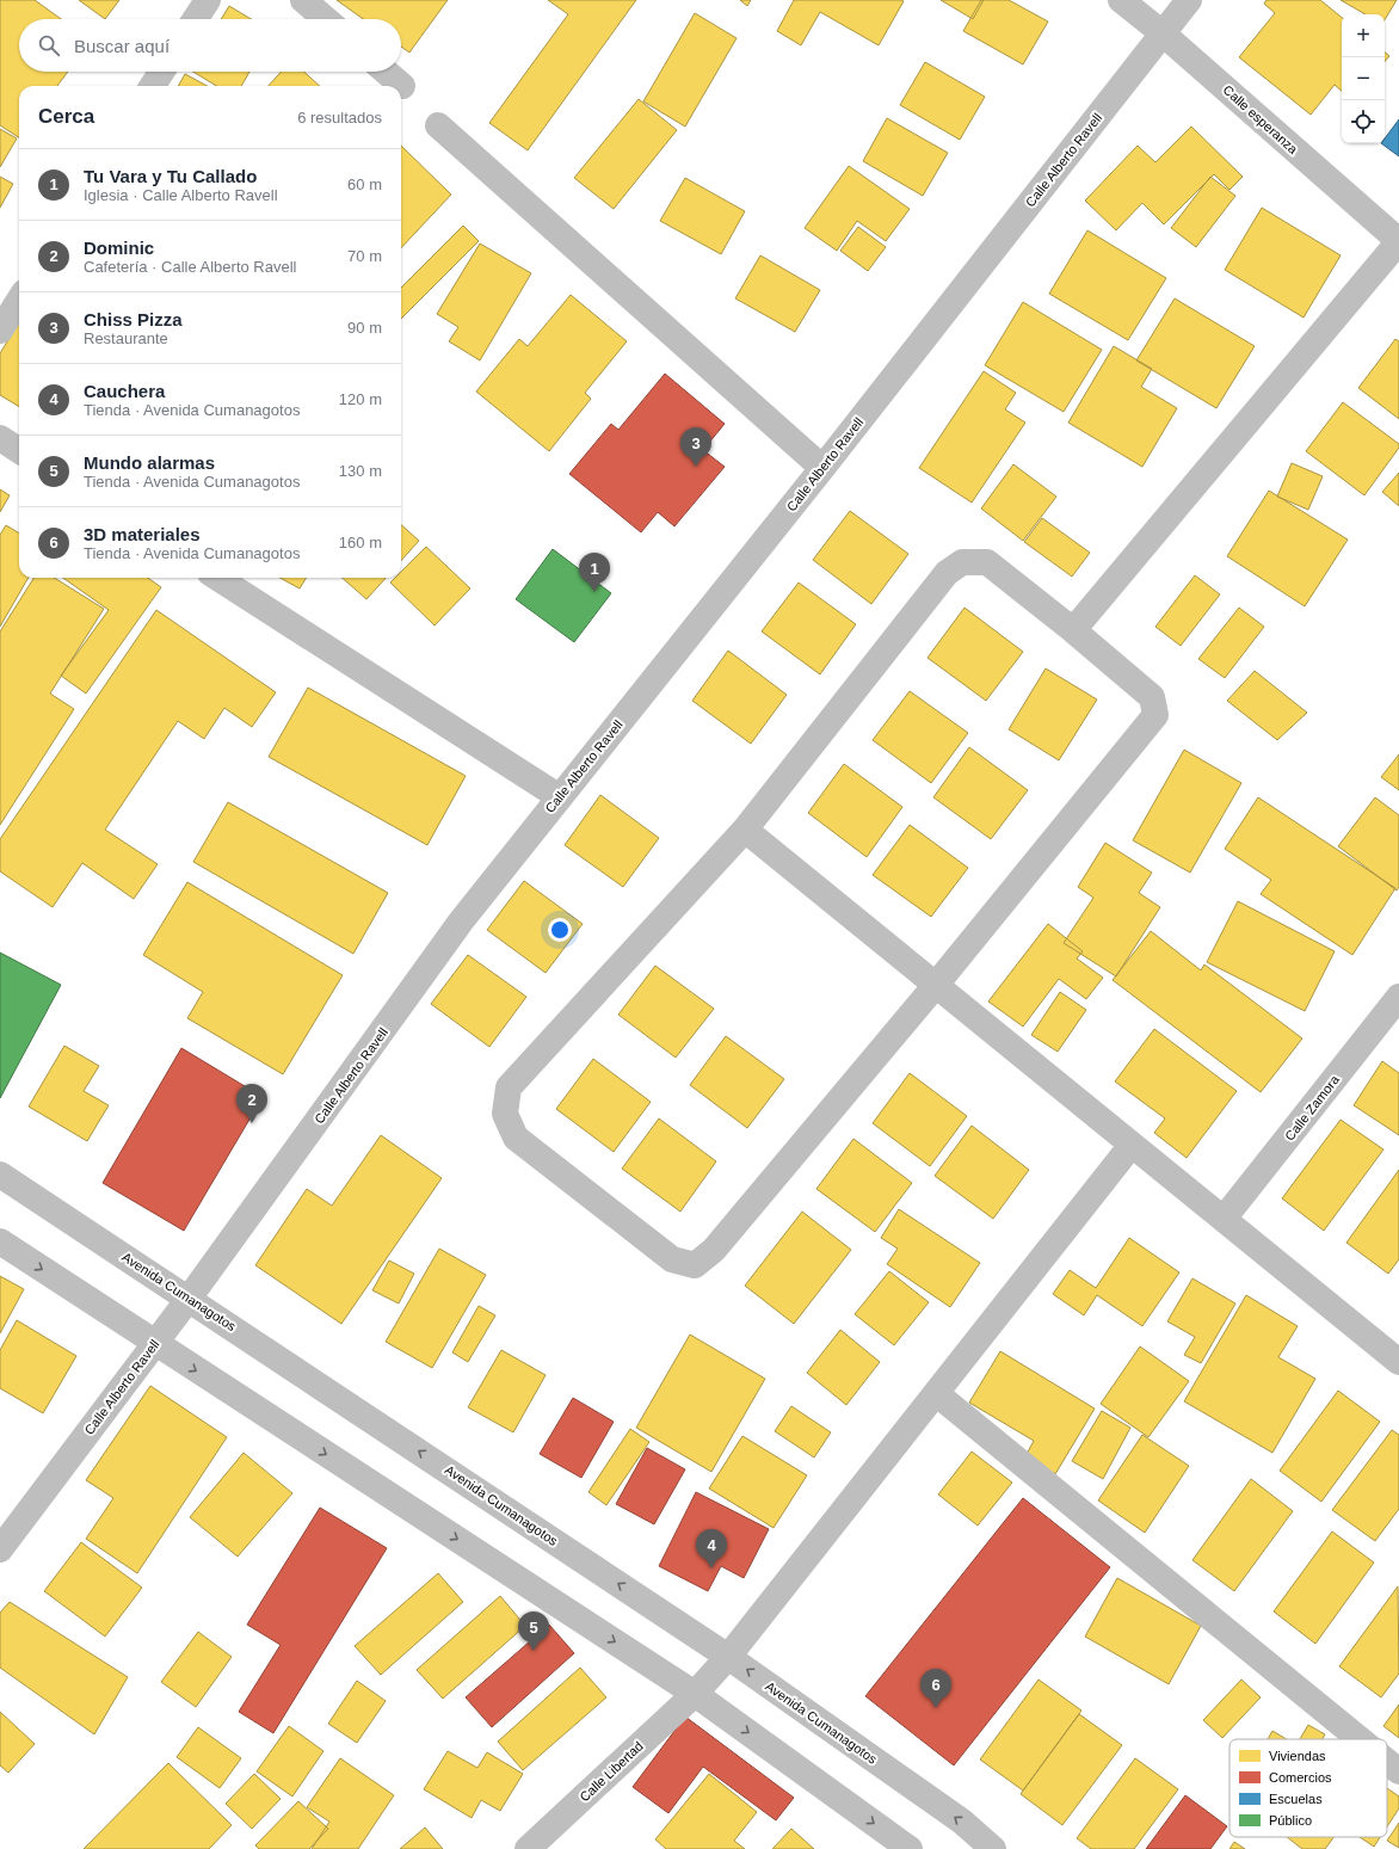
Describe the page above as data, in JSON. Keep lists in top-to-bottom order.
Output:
{
  "streets": {
    "street": [
      "Calle esperanza",
      "Calle Alberto Ravell",
      "Calle Zamora",
      "Avenida Cumanagotos",
      "Calle Libertad"
    ]
  },
  "crossings": [
    ["Calle esperanza", "Calle Alberto Ravell"],
    ["Calle Alberto Ravell", "Avenida Cumanagotos"],
    ["Avenida Cumanagotos", "Calle Libertad"]
  ],
  "legend": [
    "Viviendas",
    "Comercios",
    "Escuelas",
    "Público"
  ],
  "page": {
    "map_buttons": ["+", "−"],
    "search": "Buscar aquí",
    "heading": ["Cerca", "6 resultados"],
    "list": [
      {
        "mark": "1",
        "name": "Tu Vara y Tu Callado",
        "note": "Iglesia · Calle Alberto Ravell",
        "value": "60 m"
      },
      {
        "mark": "2",
        "name": "Dominic",
        "note": "Cafetería · Calle Alberto Ravell",
        "value": "70 m"
      },
      {
        "mark": "3",
        "name": "Chiss Pizza",
        "note": "Restaurante",
        "value": "90 m"
      },
      {
        "mark": "4",
        "name": "Cauchera",
        "note": "Tienda · Avenida Cumanagotos",
        "value": "120 m"
      },
      {
        "mark": "5",
        "name": "Mundo alarmas",
        "note": "Tienda · Avenida Cumanagotos",
        "value": "130 m"
      },
      {
        "mark": "6",
        "name": "3D materiales",
        "note": "Tienda · Avenida Cumanagotos",
        "value": "160 m"
      }
    ],
    "pins": [
      "3",
      "1",
      "2",
      "4",
      "5",
      "6"
    ]
  }
}
